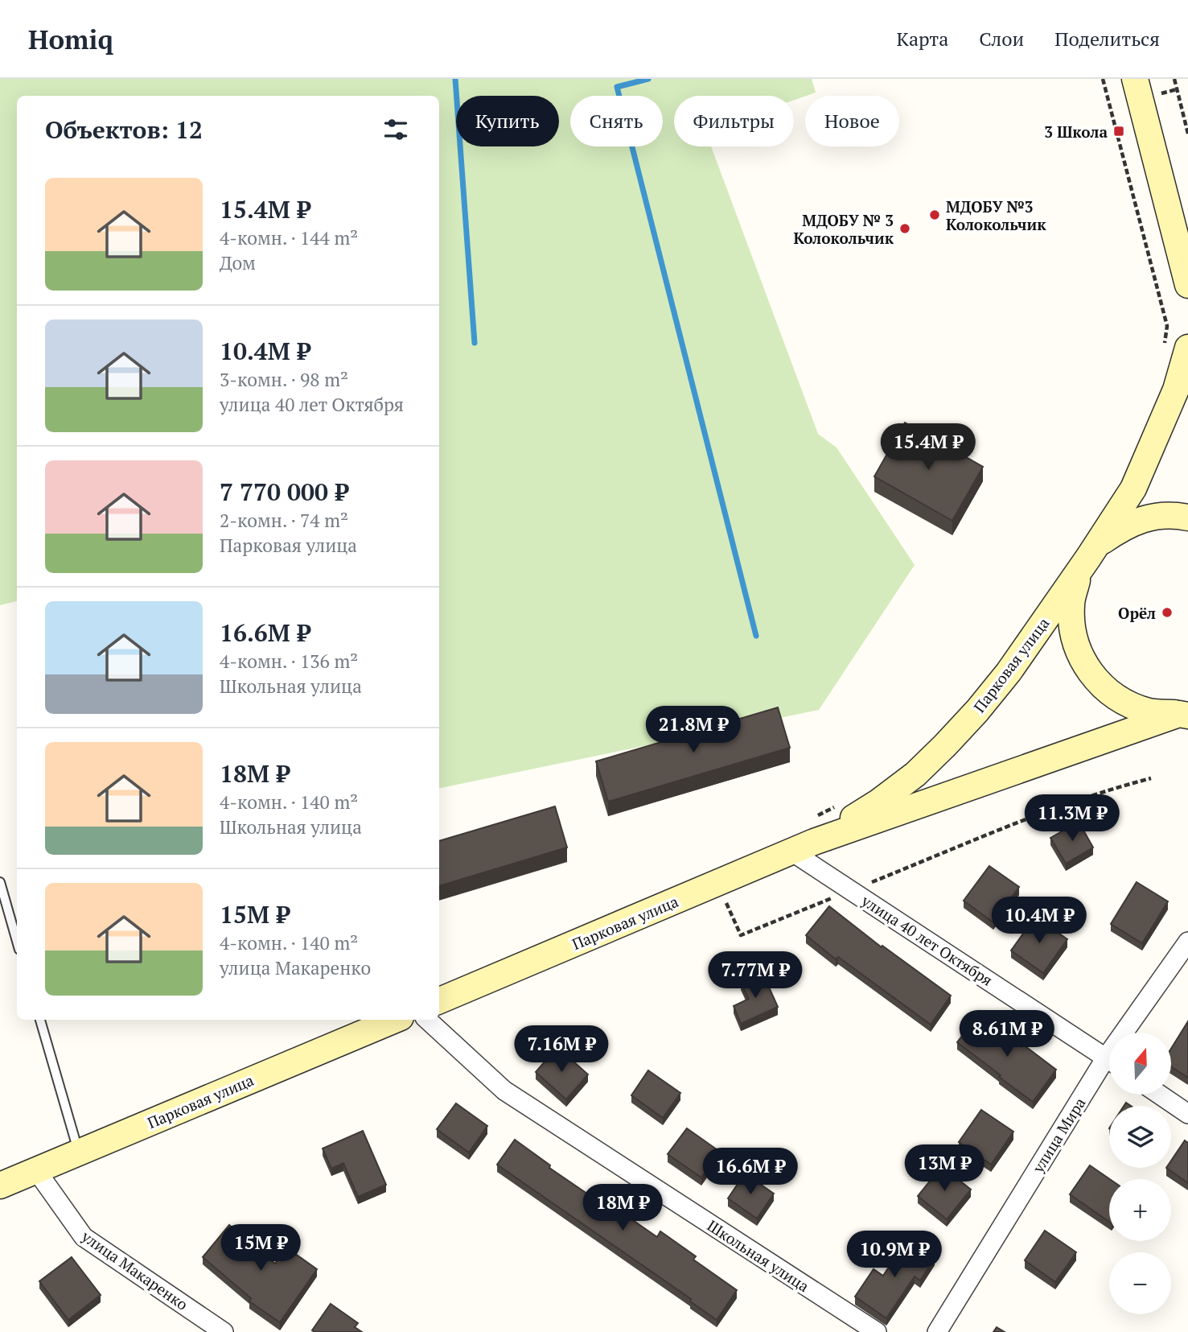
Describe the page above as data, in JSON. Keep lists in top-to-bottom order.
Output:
{
  "streets": {
    "main road": ["Парковая улица"],
    "street": [
      "улица 40 лет Октября",
      "улица Мира",
      "Школьная улица",
      "улица Макаренко"
    ]
  },
  "crossings": [
    ["Парковая улица", "улица 40 лет Октября"],
    ["Парковая улица", "улица Макаренко"]
  ],
  "places": {
    "transit": ["3 Школа"],
    "other": ["МДОБУ №3 Колокольчик", "МДОБУ № 3 Колокольчик", "Орёл"]
  },
  "north": "top",
  "page": {
    "header": "Homiq",
    "nav": ["Карта", "Слои", "Поделиться"],
    "chip": [
      "Купить",
      "Снять",
      "Фильтры",
      "Новое"
    ],
    "heading": "Объектов: 12",
    "list": [
      {
        "name": "15.4M ₽",
        "note": "4-комн. · 144 m² · Дом"
      },
      {
        "name": "10.4M ₽",
        "note": "3-комн. · 98 m² · улица 40 лет Октября"
      },
      {
        "name": "7 770 000 ₽",
        "note": "2-комн. · 74 m² · Парковая улица"
      },
      {
        "name": "16.6M ₽",
        "note": "4-комн. · 136 m² · Школьная улица"
      },
      {
        "name": "18M ₽",
        "note": "4-комн. · 140 m² · Школьная улица"
      },
      {
        "name": "15M ₽",
        "note": "4-комн. · 140 m² · улица Макаренко"
      }
    ],
    "price": [
      "15.4M ₽",
      "21.8M ₽",
      "11.3M ₽",
      "10.4M ₽",
      "7.77M ₽",
      "8.61M ₽",
      "7.16M ₽",
      "13M ₽",
      "16.6M ₽",
      "18M ₽",
      "15M ₽",
      "10.9M ₽"
    ],
    "map_buttons": ["+", "−"]
  }
}
